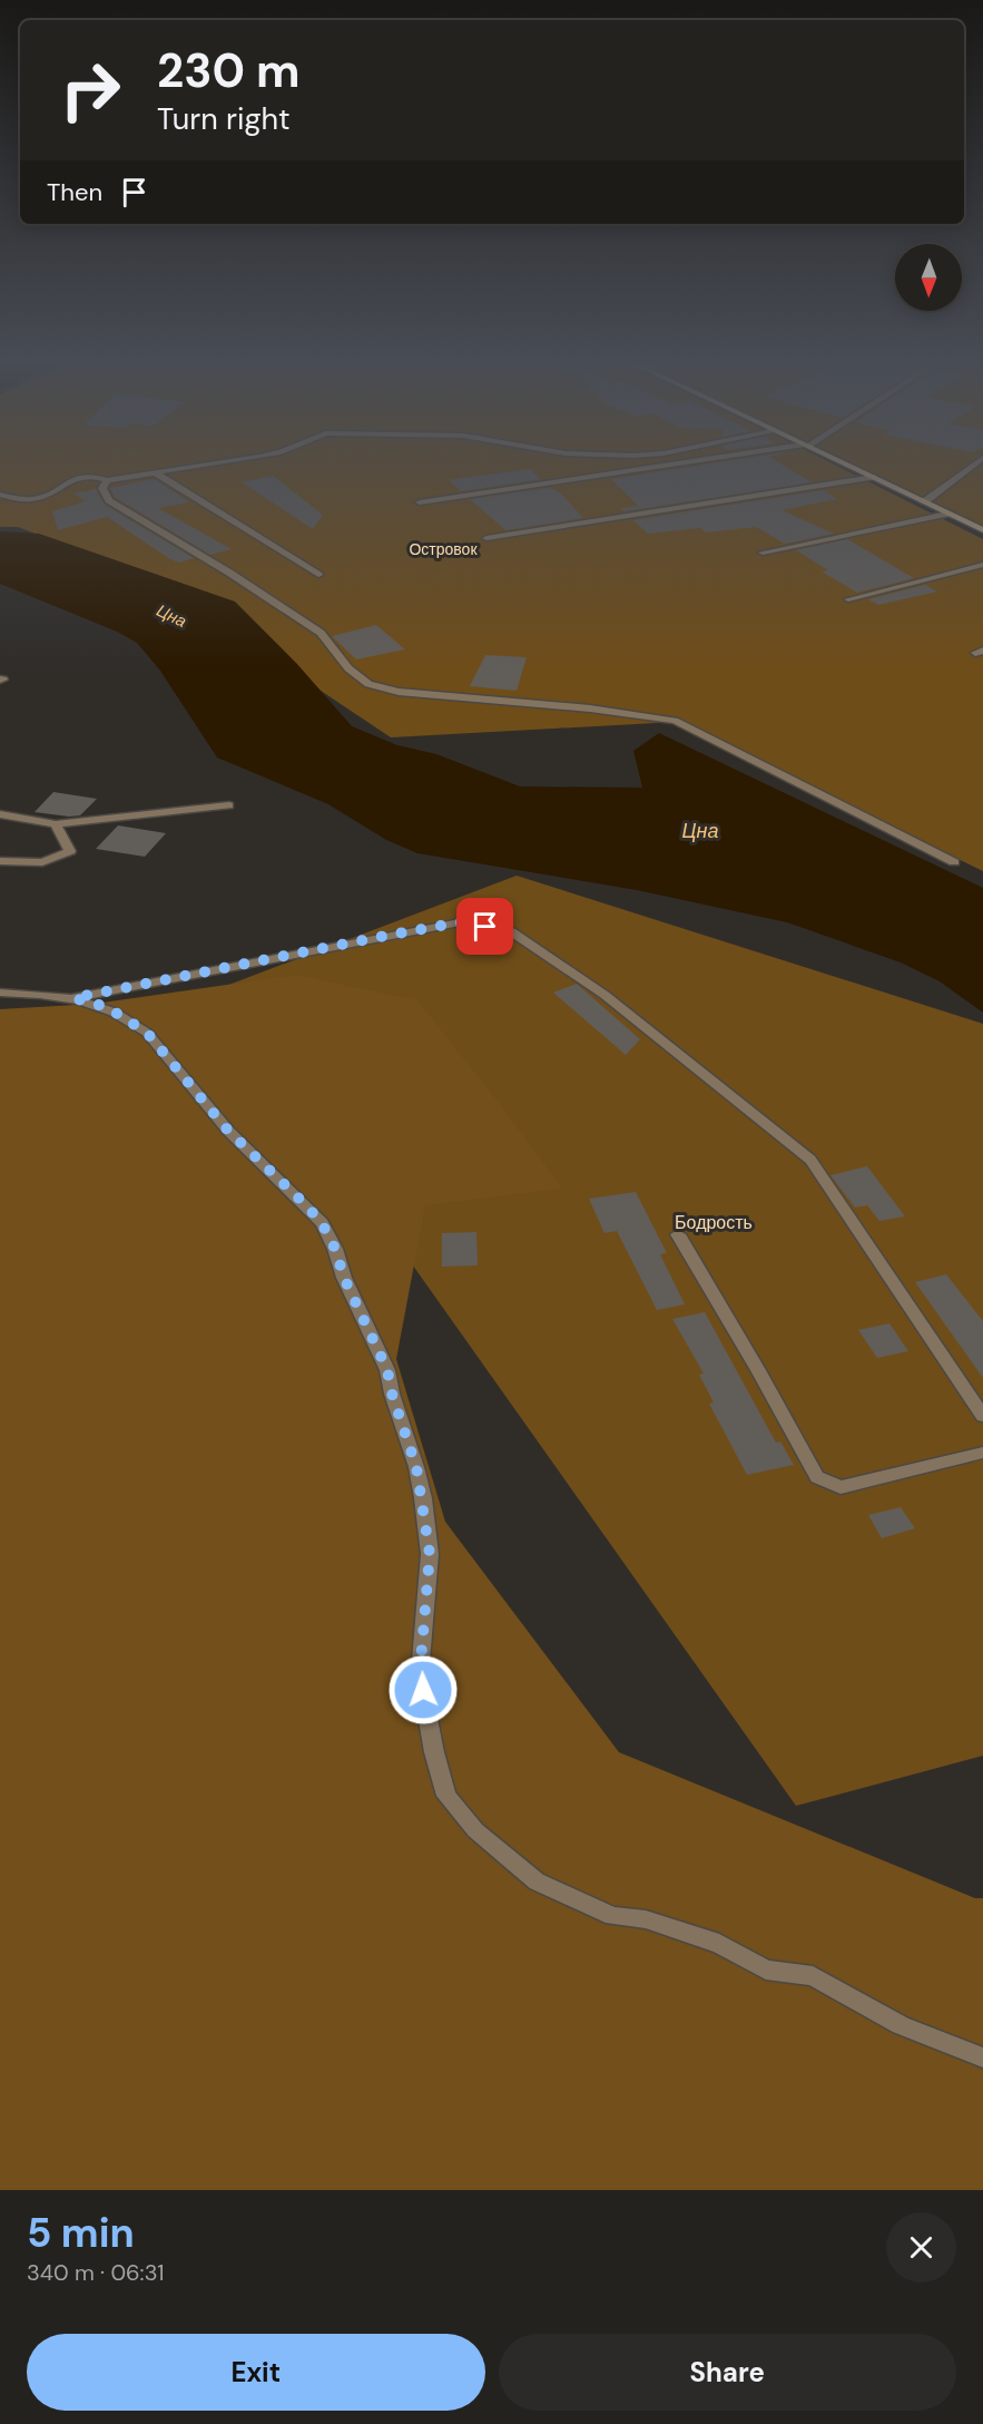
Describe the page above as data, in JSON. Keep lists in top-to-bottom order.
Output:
{
  "water": ["Цна"],
  "parks": ["Островок", "Бодрость"],
  "north": "bottom",
  "page": {
    "turn": ["230 m", "Turn right"],
    "then": "Then",
    "heading": ["5 min", "340 m · 06:31"],
    "buttons": ["Exit", "Share"]
  }
}
